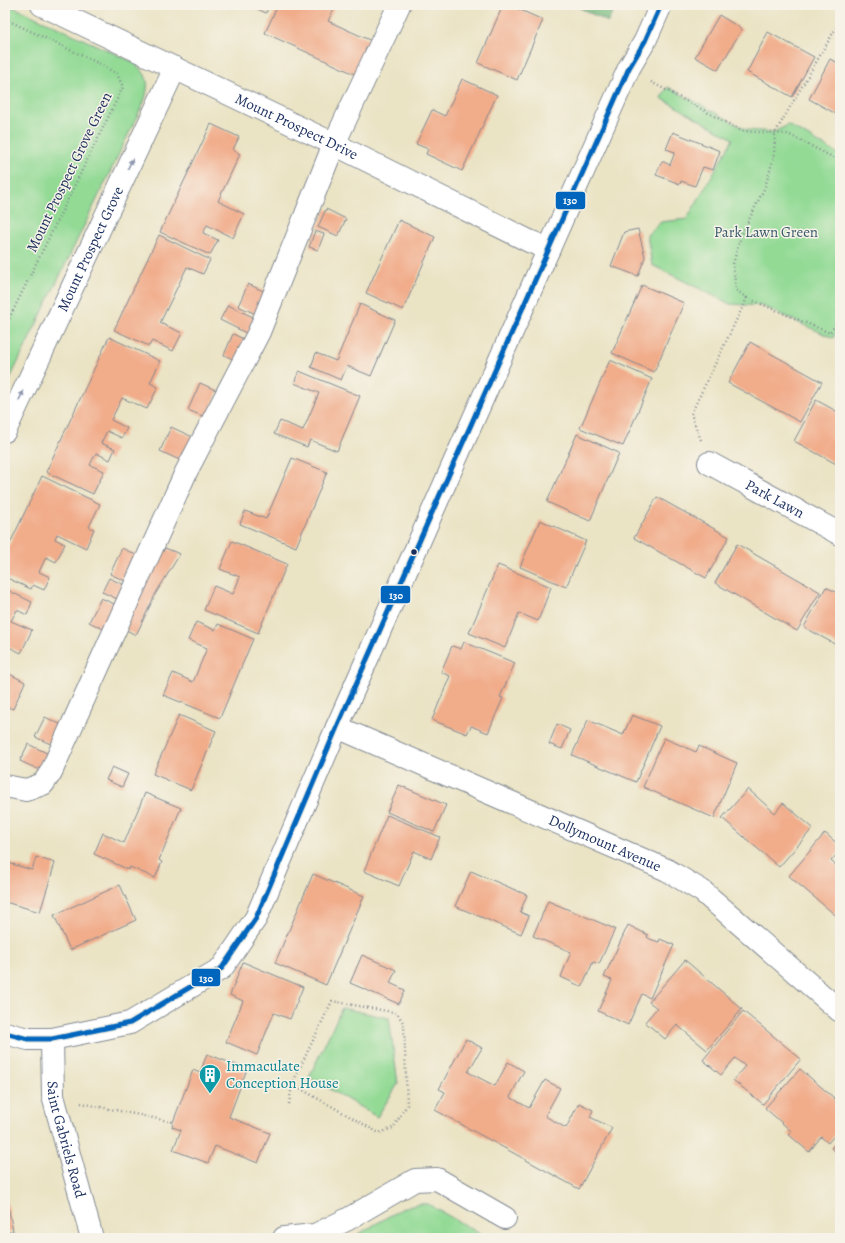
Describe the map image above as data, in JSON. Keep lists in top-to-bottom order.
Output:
{
  "streets": {
    "street": [
      "Mount Prospect Drive",
      "Mount Prospect Grove",
      "Park Lawn",
      "Dollymount Avenue",
      "Saint Gabriels Road"
    ],
    "path": ["Mount Prospect Grove Green"]
  },
  "crossings": [
    ["Mount Prospect Drive", "Mount Prospect Grove"]
  ],
  "parks": ["Park Lawn Green"],
  "places": {
    "building": ["Immaculate Conception House"]
  },
  "lines": ["transit line 130"]
}
